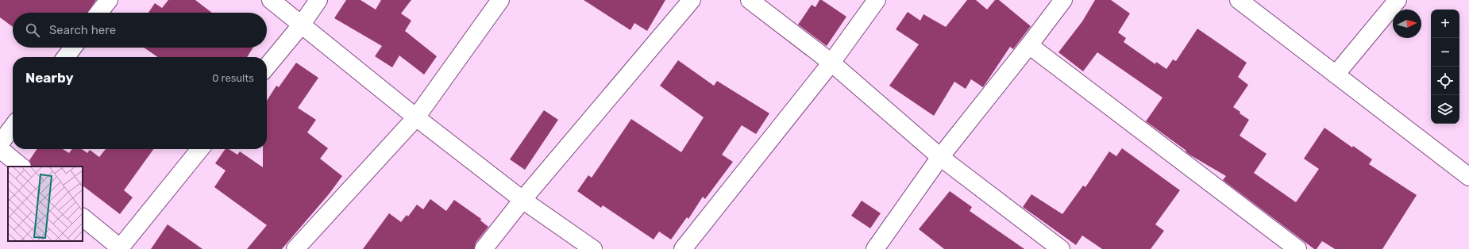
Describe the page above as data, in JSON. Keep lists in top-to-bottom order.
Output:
{
  "north": "right",
  "page": {
    "map_buttons": ["+", "−"],
    "search": "Search here",
    "heading": ["Nearby", "0 results"]
  }
}
